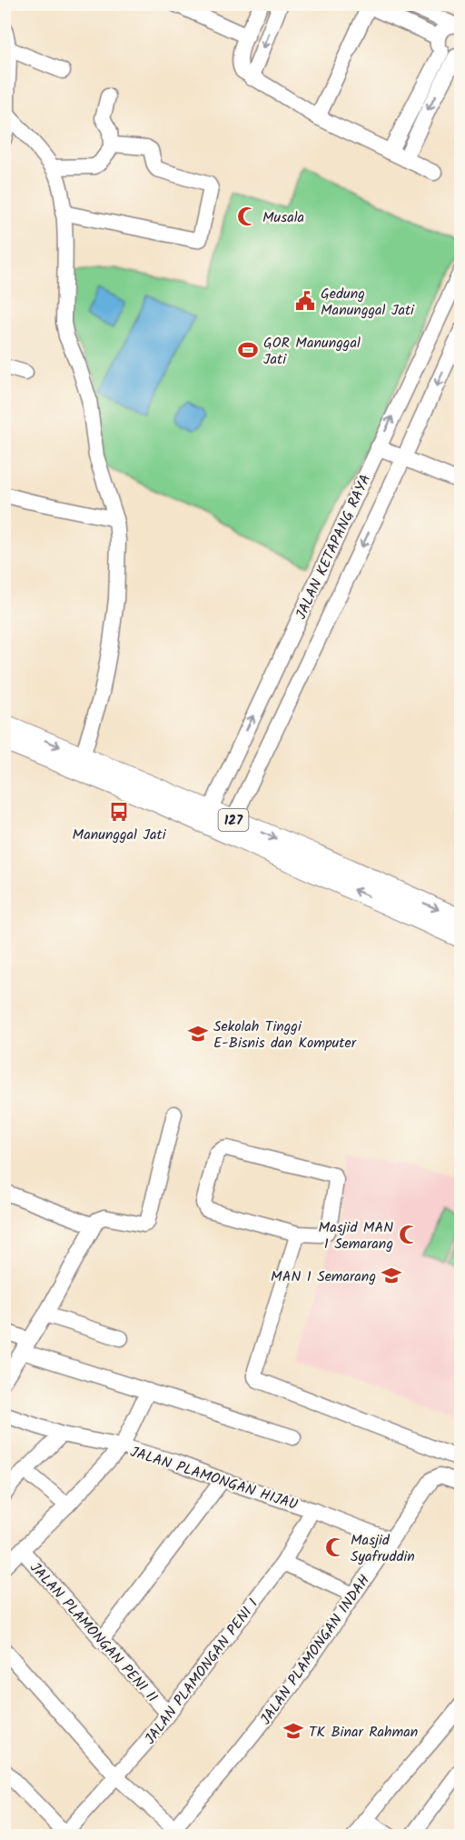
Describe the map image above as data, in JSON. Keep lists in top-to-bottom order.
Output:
{
  "streets": {
    "main road": ["127"],
    "street": [
      "JALAN KETAPANG RAYA",
      "JALAN PLAMONGAN HIJAU",
      "JALAN PLAMONGAN PENI II",
      "JALAN PLAMONGAN INDAH",
      "JALAN PLAMONGAN PENI I"
    ]
  },
  "crossings": [
    ["JALAN KETAPANG RAYA", "127"],
    ["JALAN PLAMONGAN HIJAU", "JALAN PLAMONGAN INDAH"],
    ["JALAN PLAMONGAN HIJAU", "JALAN PLAMONGAN PENI I"],
    ["JALAN PLAMONGAN PENI II", "JALAN PLAMONGAN PENI I"]
  ],
  "places": {
    "mosque": ["Musala", "Masjid MAN 1 Semarang", "Masjid Syafruddin"],
    "public building": ["Gedung Manunggal Jati"],
    "sports": ["GOR Manunggal Jati"],
    "bus stop": ["Manunggal Jati"],
    "school or university": ["Sekolah Tinggi E-Bisnis dan Komputer", "MAN 1 Semarang", "TK Binar Rahman"]
  }
}
